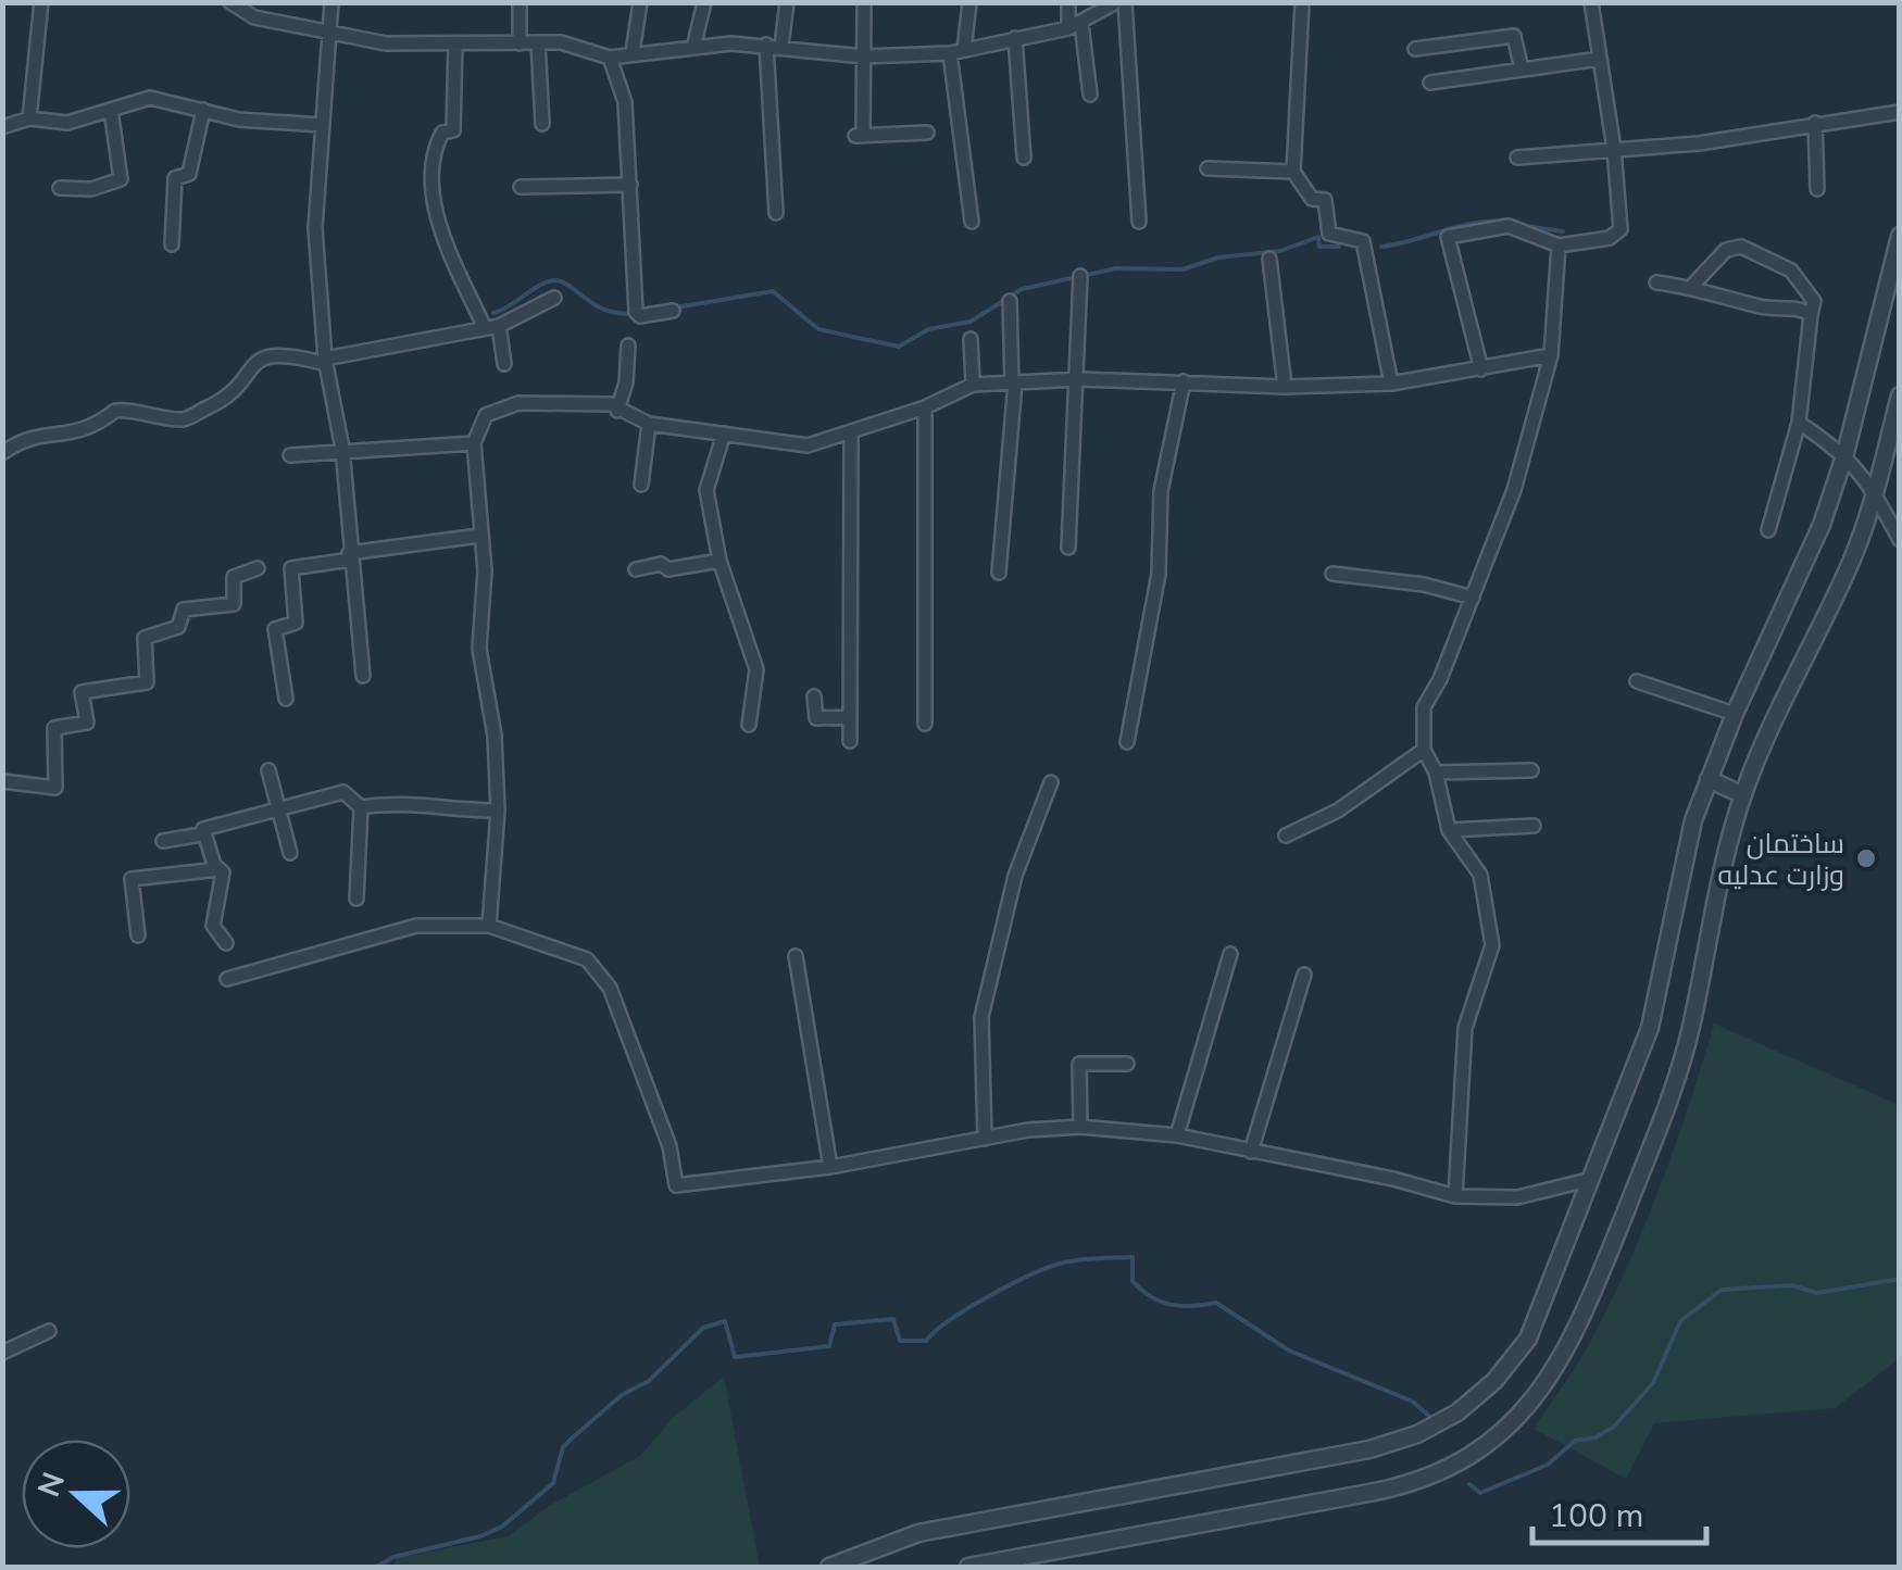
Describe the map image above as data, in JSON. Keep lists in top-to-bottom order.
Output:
{
  "places": ["ساختمان وزارت عدلیه"],
  "scale_bar": "100 m",
  "north": "left"
}
